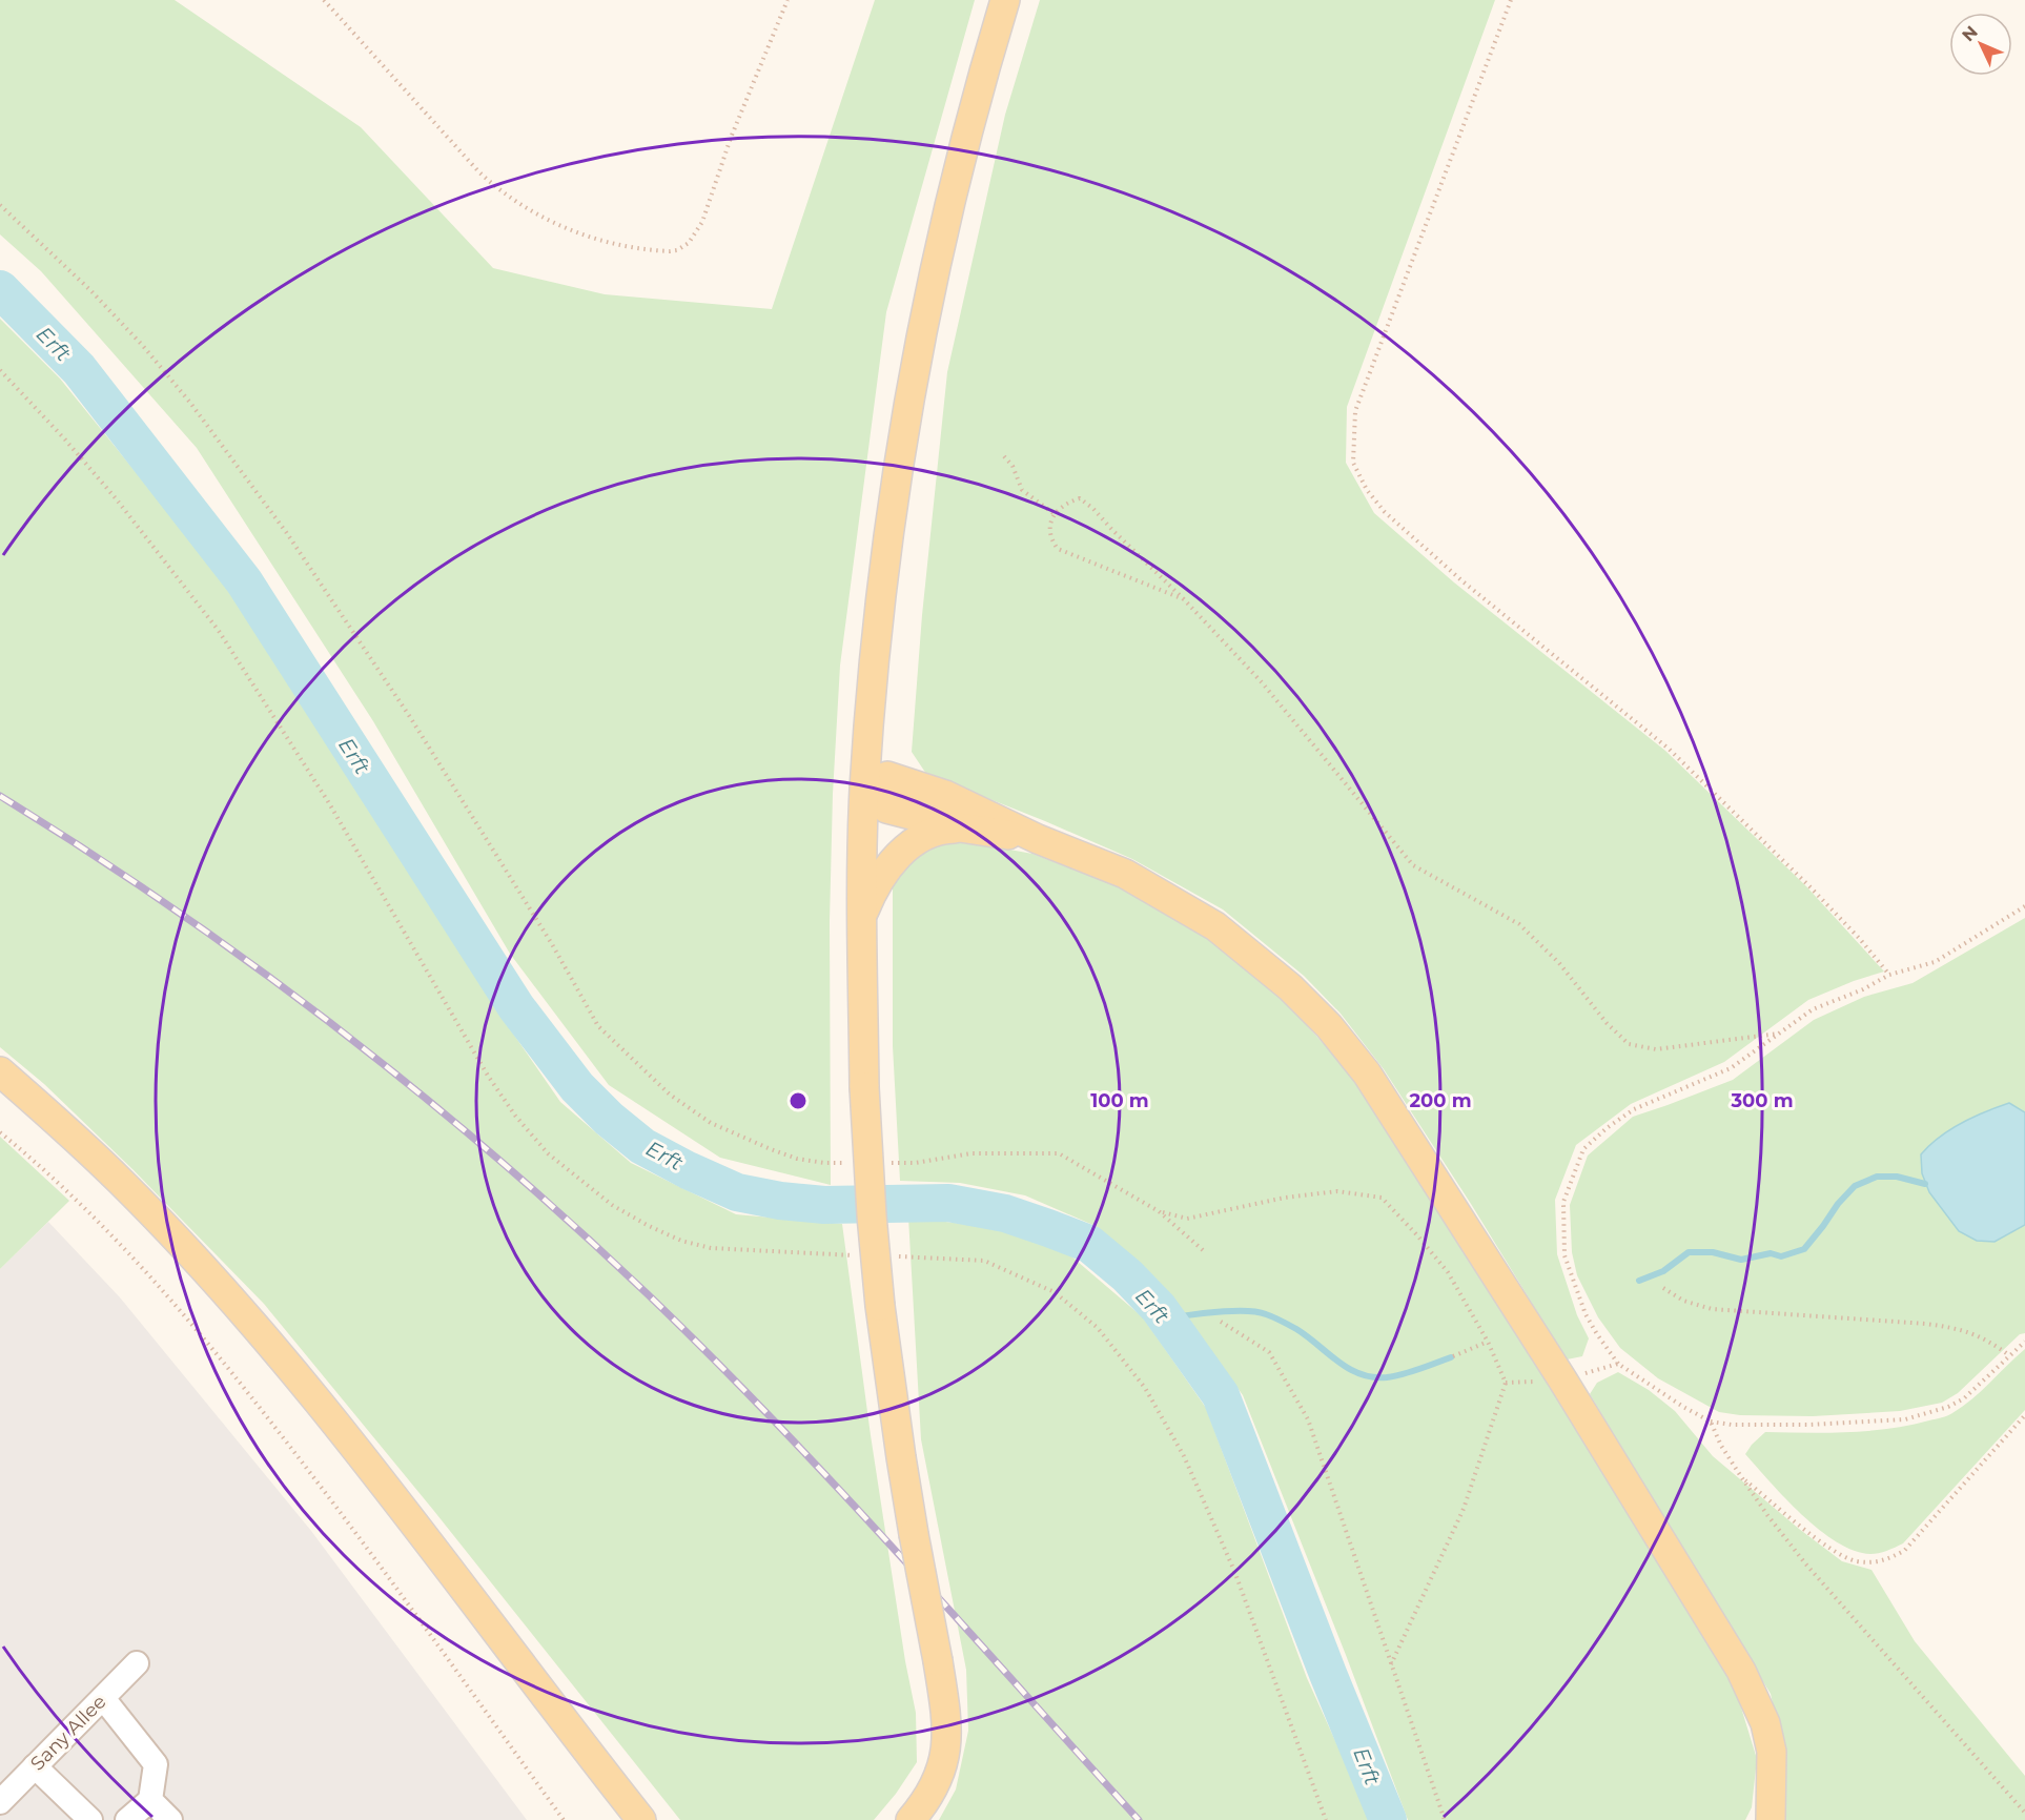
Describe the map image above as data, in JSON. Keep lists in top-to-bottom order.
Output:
{
  "streets": {
    "street": ["Sany Allee"]
  },
  "water": ["Erft"],
  "north": "top left",
  "rings": ["100 m", "200 m", "300 m"]
}
